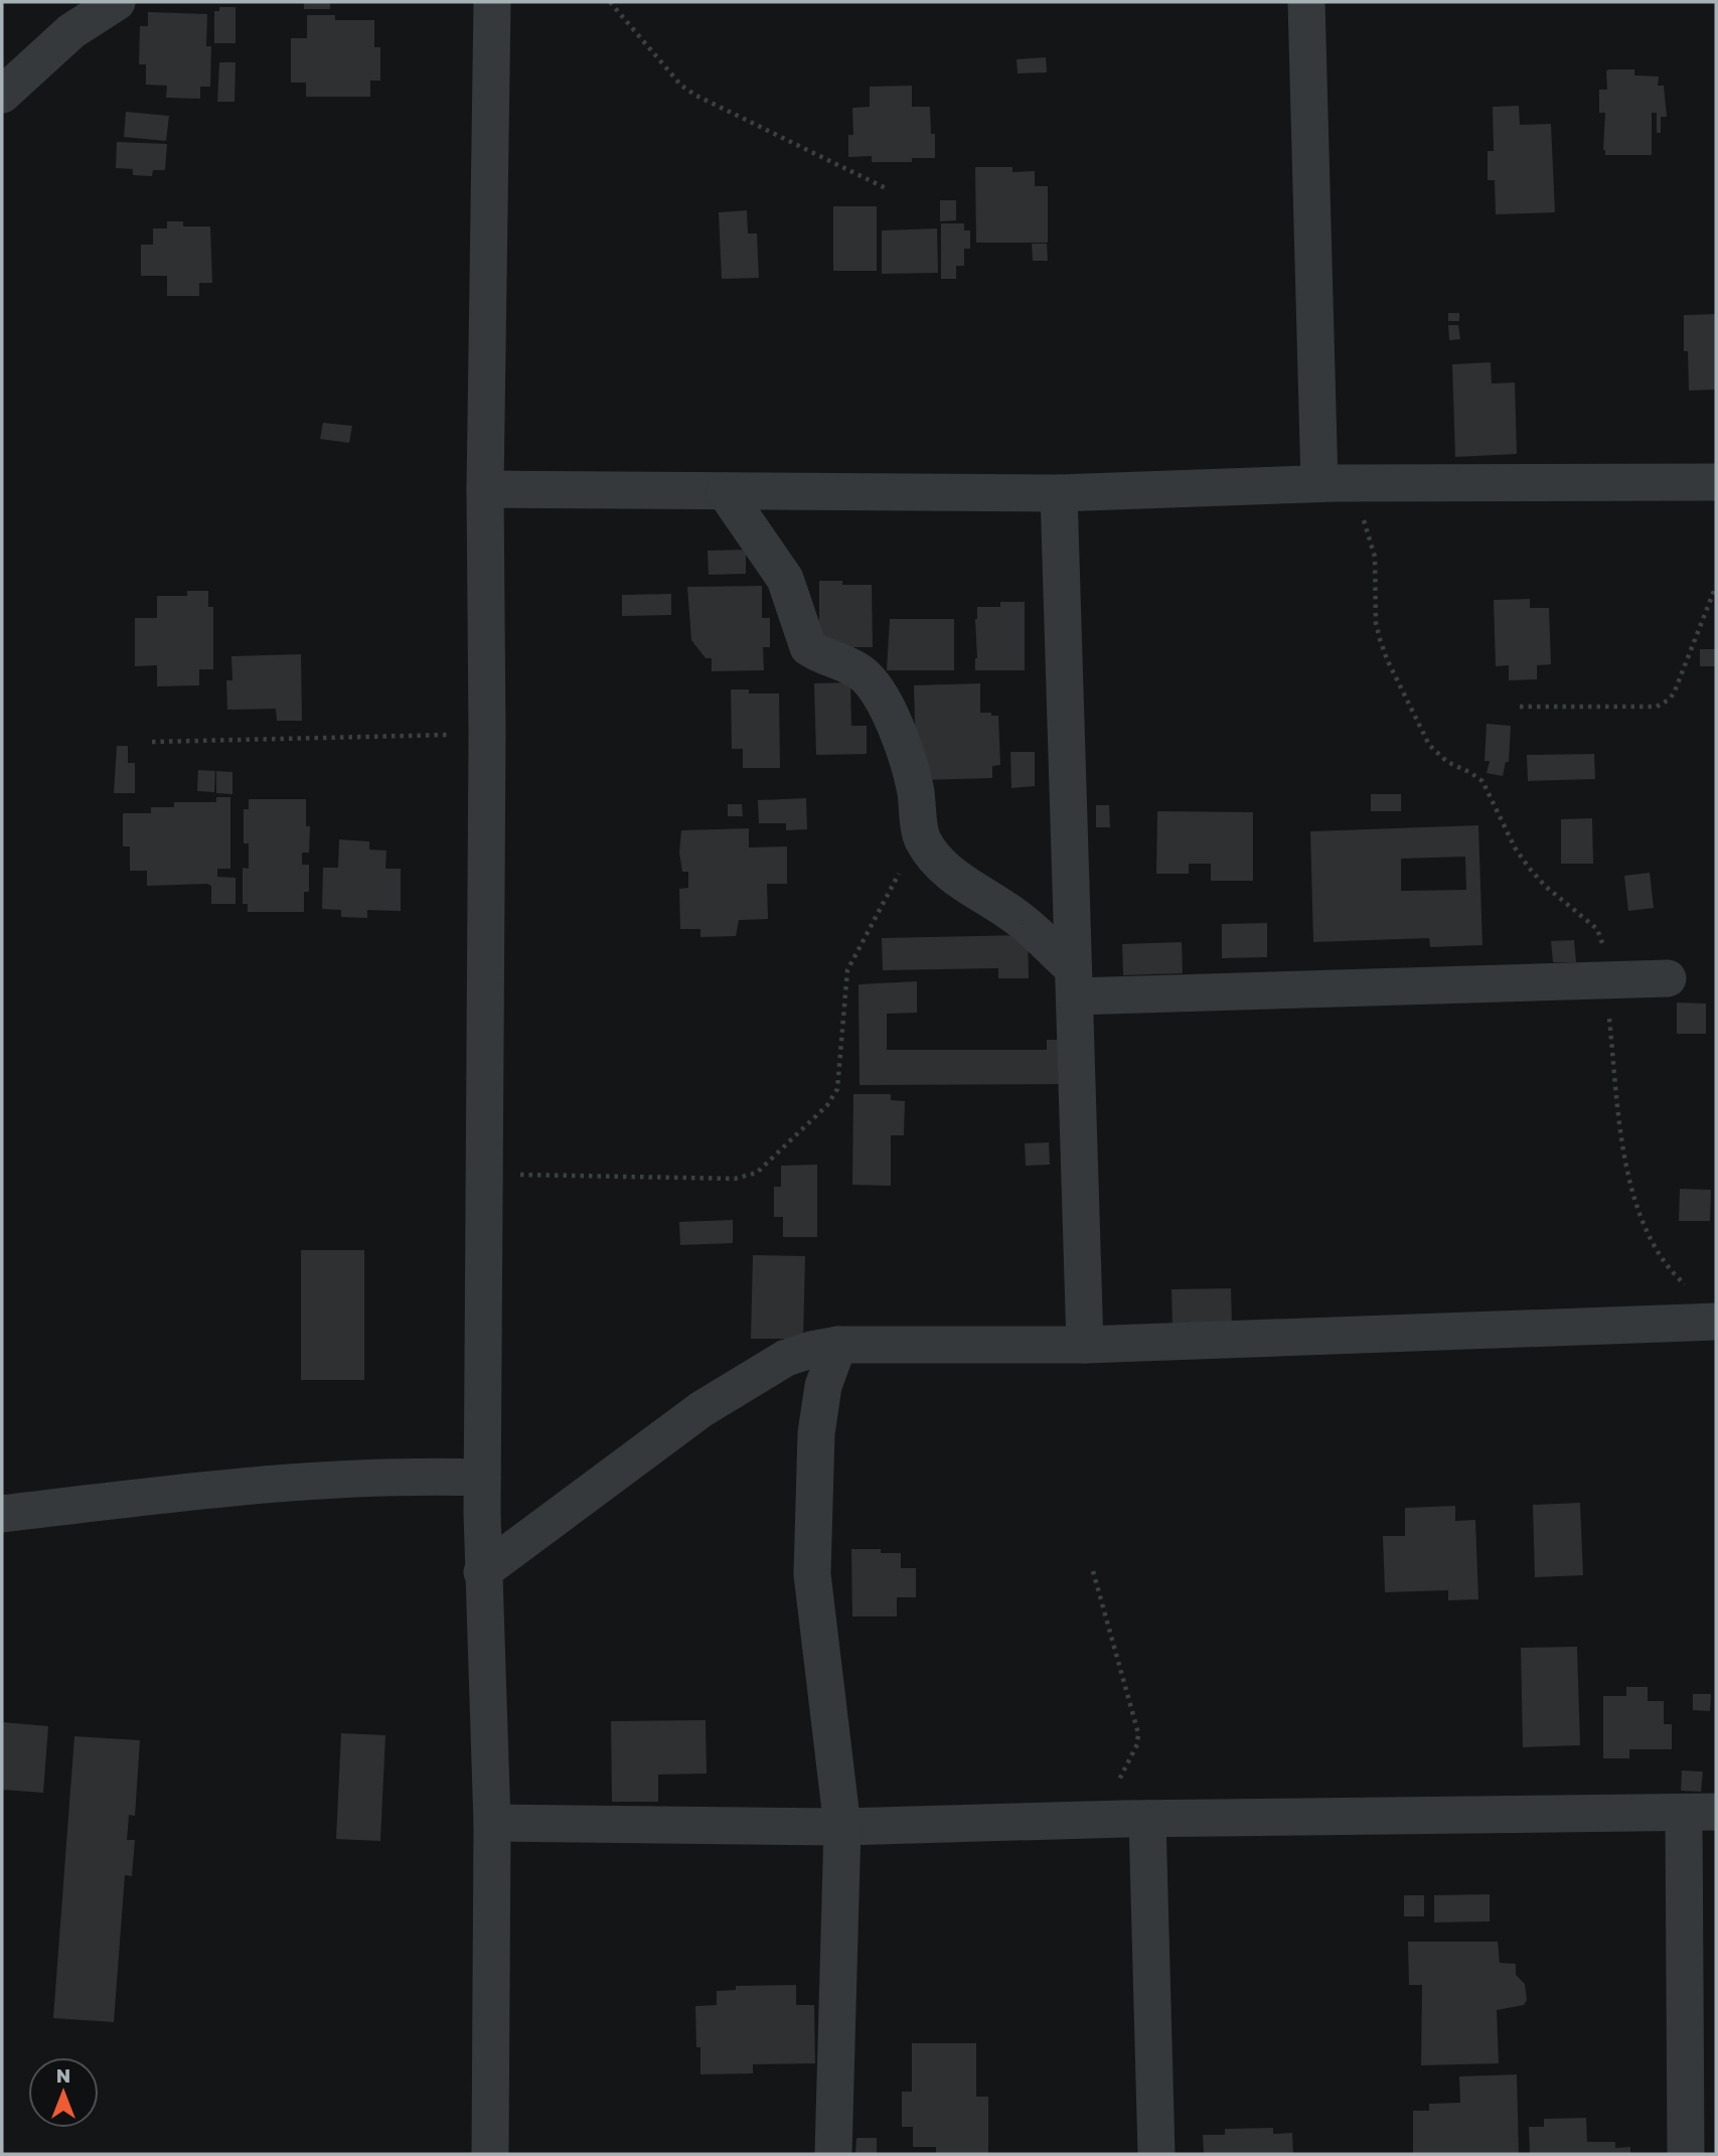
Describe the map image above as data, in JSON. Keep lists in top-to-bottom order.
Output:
{
  "north": "top"
}
